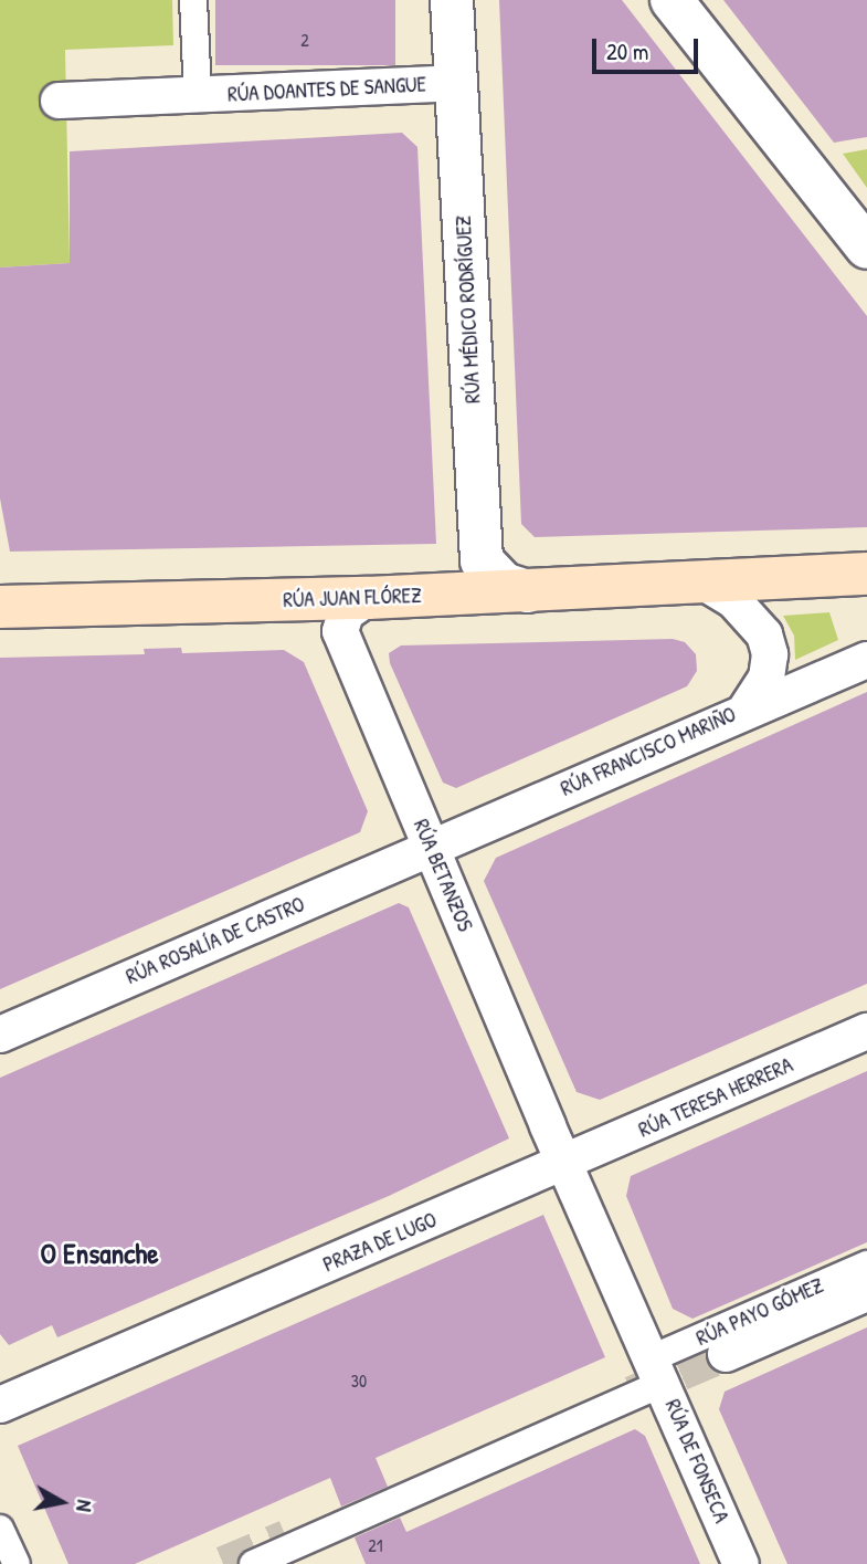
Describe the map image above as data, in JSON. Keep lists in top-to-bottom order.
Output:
{
  "streets": {
    "main road": ["RÚA JUAN FLÓREZ"],
    "street": [
      "RÚA DOANTES DE SANGUE",
      "RÚA MÉDICO RODRÍGUEZ",
      "RÚA FRANCISCO MARIÑO",
      "RÚA BETANZOS",
      "RÚA ROSALÍA DE CASTRO",
      "RÚA TERESA HERRERA",
      "PRAZA DE LUGO",
      "RÚA PAYO GÓMEZ",
      "RÚA DE FONSECA"
    ]
  },
  "crossings": [
    ["RÚA DOANTES DE SANGUE", "RÚA MÉDICO RODRÍGUEZ"],
    ["RÚA MÉDICO RODRÍGUEZ", "RÚA JUAN FLÓREZ"],
    ["RÚA JUAN FLÓREZ", "RÚA BETANZOS"],
    ["RÚA FRANCISCO MARIÑO", "RÚA BETANZOS"],
    ["RÚA FRANCISCO MARIÑO", "RÚA ROSALÍA DE CASTRO"],
    ["RÚA BETANZOS", "RÚA ROSALÍA DE CASTRO"],
    ["RÚA BETANZOS", "RÚA TERESA HERRERA"],
    ["RÚA BETANZOS", "PRAZA DE LUGO"],
    ["RÚA TERESA HERRERA", "PRAZA DE LUGO"],
    ["RÚA PAYO GÓMEZ", "RÚA DE FONSECA"]
  ],
  "districts": ["O Ensanche"],
  "house_numbers": ["2", "30", "21"],
  "scale_bar": "20 m",
  "north": "right"
}
